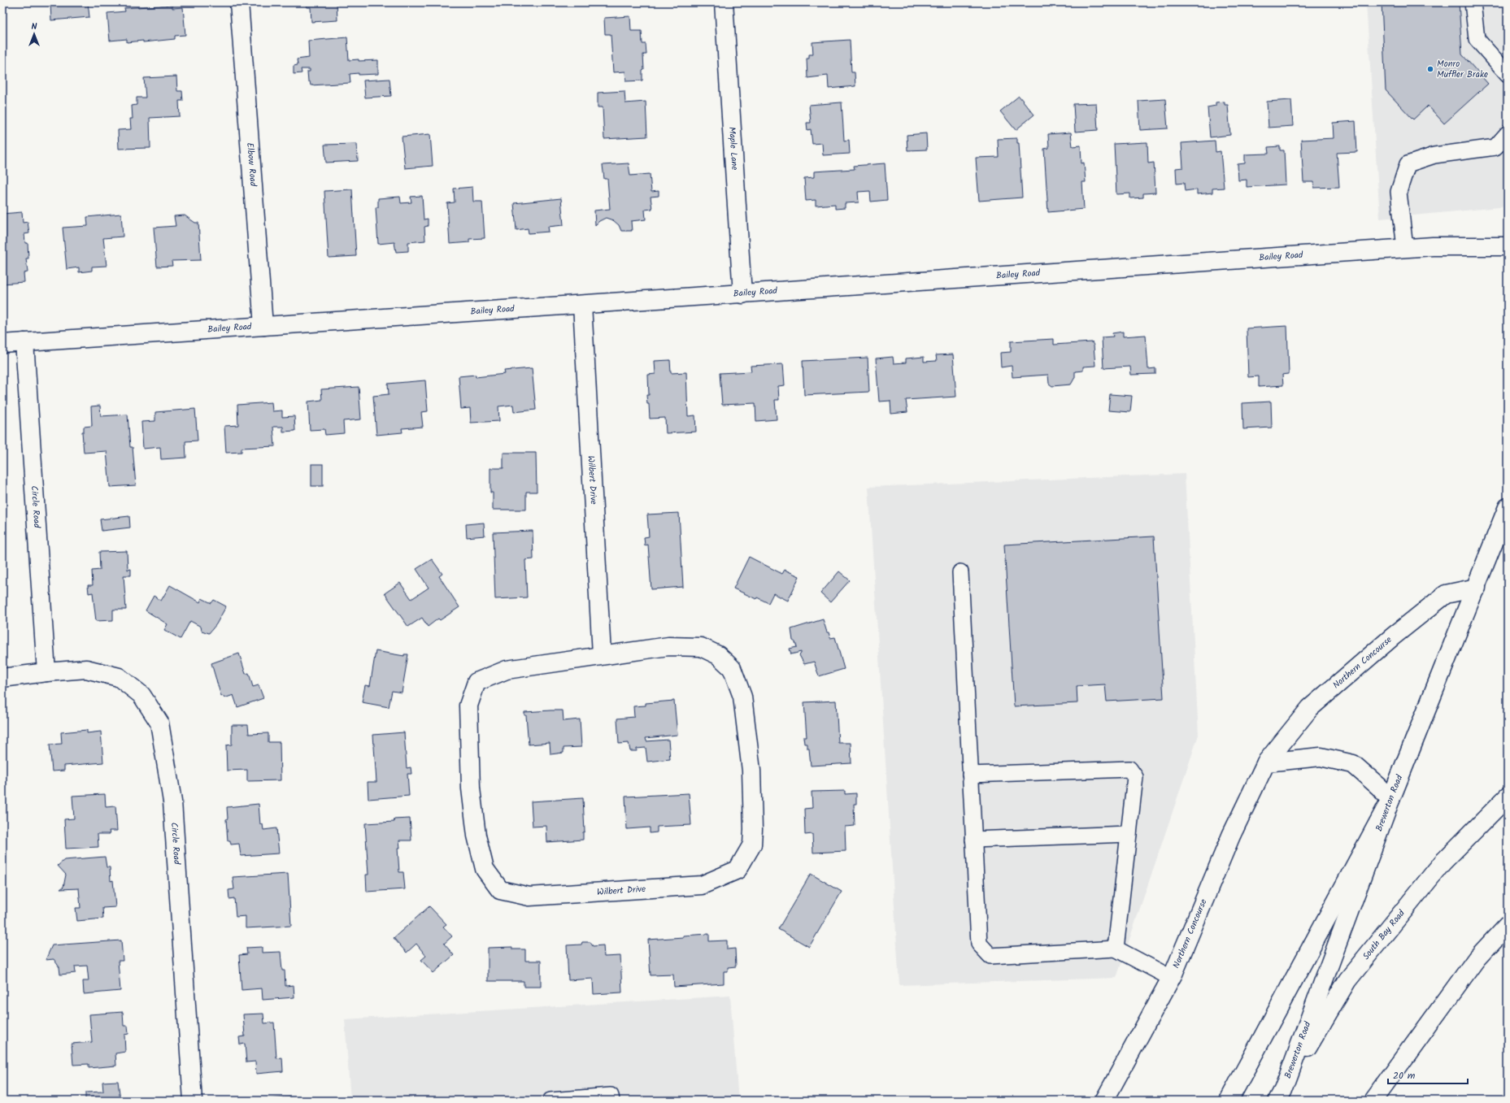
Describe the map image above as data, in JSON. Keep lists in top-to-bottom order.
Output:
{
  "streets": {
    "main road": [
      "Maple Lane",
      "Elbow Road",
      "Bailey Road",
      "Wilbert Drive",
      "Circle Road",
      "Northern Concourse",
      "Brewerton Road",
      "South Bay Road"
    ]
  },
  "crossings": [
    ["Maple Lane", "Bailey Road"],
    ["Elbow Road", "Bailey Road"],
    ["Bailey Road", "Wilbert Drive"],
    ["Bailey Road", "Circle Road"],
    ["Northern Concourse", "Brewerton Road"],
    ["Brewerton Road", "South Bay Road"]
  ],
  "places": ["Monro Muffler Brake"],
  "scale_bar": "20 m",
  "north": "top"
}
